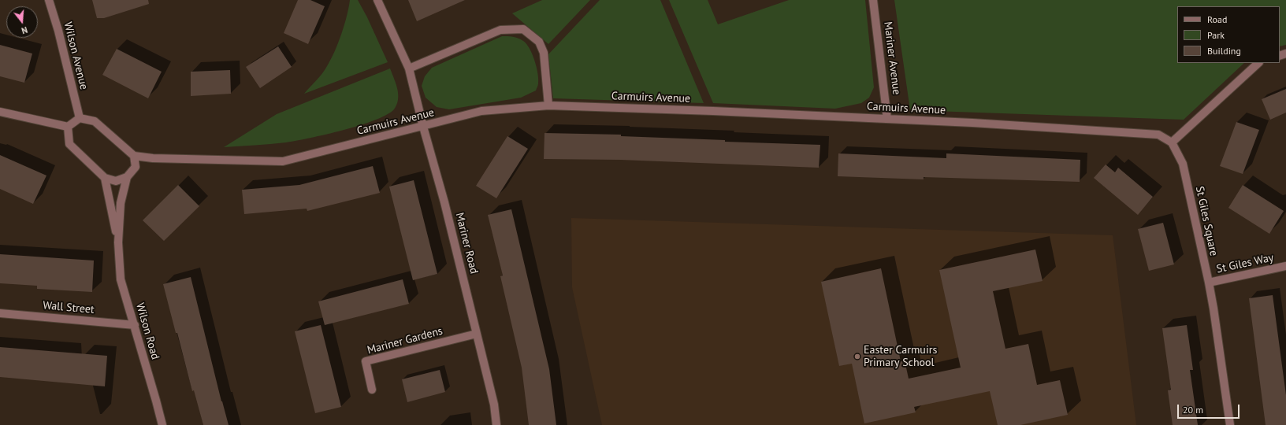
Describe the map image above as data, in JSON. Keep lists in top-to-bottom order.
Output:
{
  "streets": {
    "street": [
      "Wilson Avenue",
      "Mariner Avenue",
      "Carmuirs Avenue",
      "St Giles Square",
      "Mariner Road",
      "St Giles Way",
      "Wall Street",
      "Wilson Road",
      "Mariner Gardens"
    ]
  },
  "crossings": [
    ["Mariner Avenue", "Carmuirs Avenue"],
    ["Carmuirs Avenue", "St Giles Square"],
    ["Carmuirs Avenue", "Mariner Road"],
    ["Carmuirs Avenue", "Wilson Road"],
    ["St Giles Square", "St Giles Way"],
    ["Mariner Road", "Mariner Gardens"],
    ["Wall Street", "Wilson Road"]
  ],
  "places": ["Easter Carmuirs Primary School"],
  "legend": ["Road", "Park", "Building"],
  "scale_bar": "20 m",
  "north": "bottom"
}
